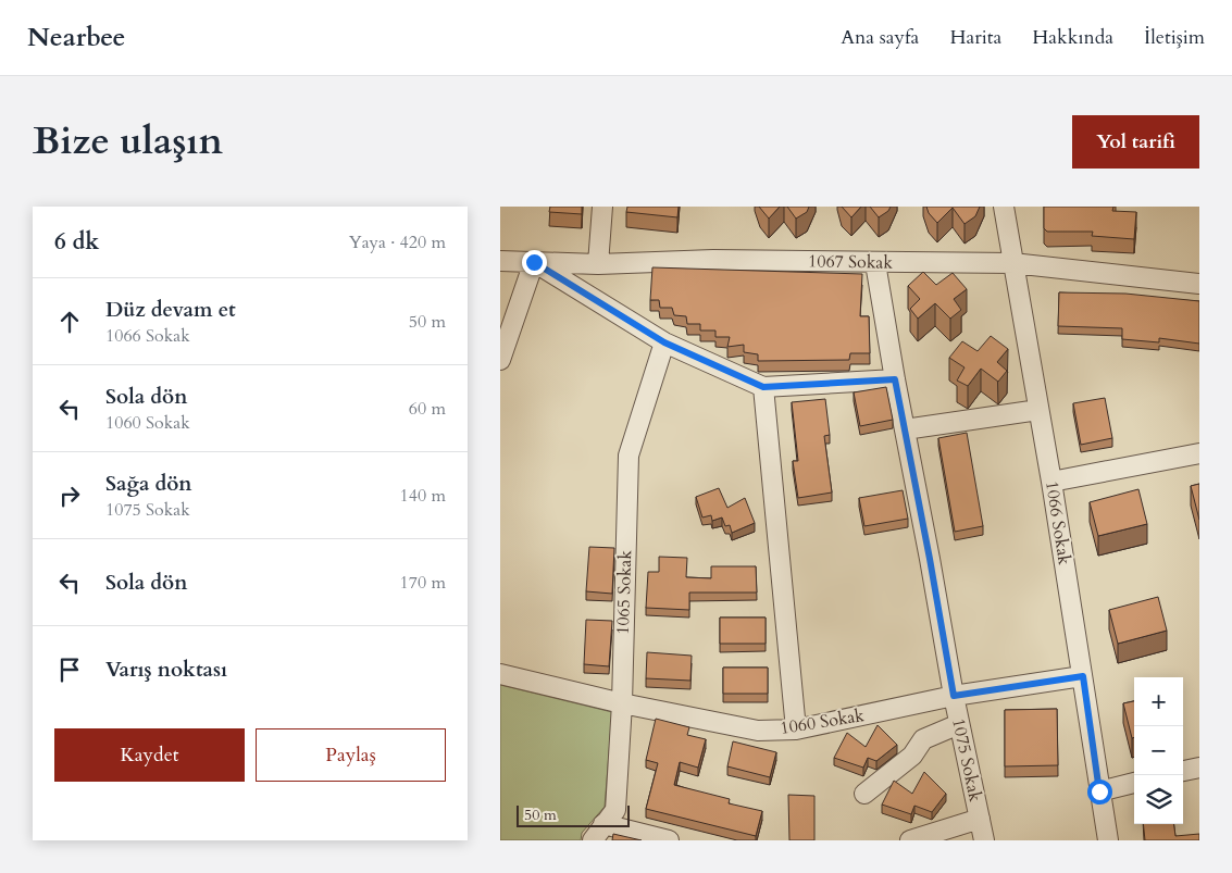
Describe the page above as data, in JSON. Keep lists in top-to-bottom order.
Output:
{
  "streets": {
    "street": [
      "1067 Sokak",
      "1066 Sokak",
      "1065 Sokak",
      "1060 Sokak",
      "1075 Sokak"
    ]
  },
  "crossings": [
    ["1067 Sokak", "1066 Sokak"],
    ["1067 Sokak", "1075 Sokak"],
    ["1066 Sokak", "1060 Sokak"],
    ["1065 Sokak", "1060 Sokak"],
    ["1060 Sokak", "1075 Sokak"]
  ],
  "scale_bar": "50 m",
  "page": {
    "header": "Nearbee",
    "nav": [
      "Ana sayfa",
      "Harita",
      "Hakkında",
      "İletişim"
    ],
    "title": "Bize ulaşın",
    "buttons": [
      "Yol tarifi",
      ["Kaydet", "Paylaş"]
    ],
    "heading": ["6 dk", "Yaya · 420 m"],
    "list": [
      ["Düz devam et", "1066 Sokak", "50 m"],
      ["Sola dön", "1060 Sokak", "60 m"],
      ["Sağa dön", "1075 Sokak", "140 m"],
      ["Sola dön", "170 m"],
      "Varış noktası"
    ],
    "map_buttons": ["+", "−"],
    "scale": "50 m"
  }
}
